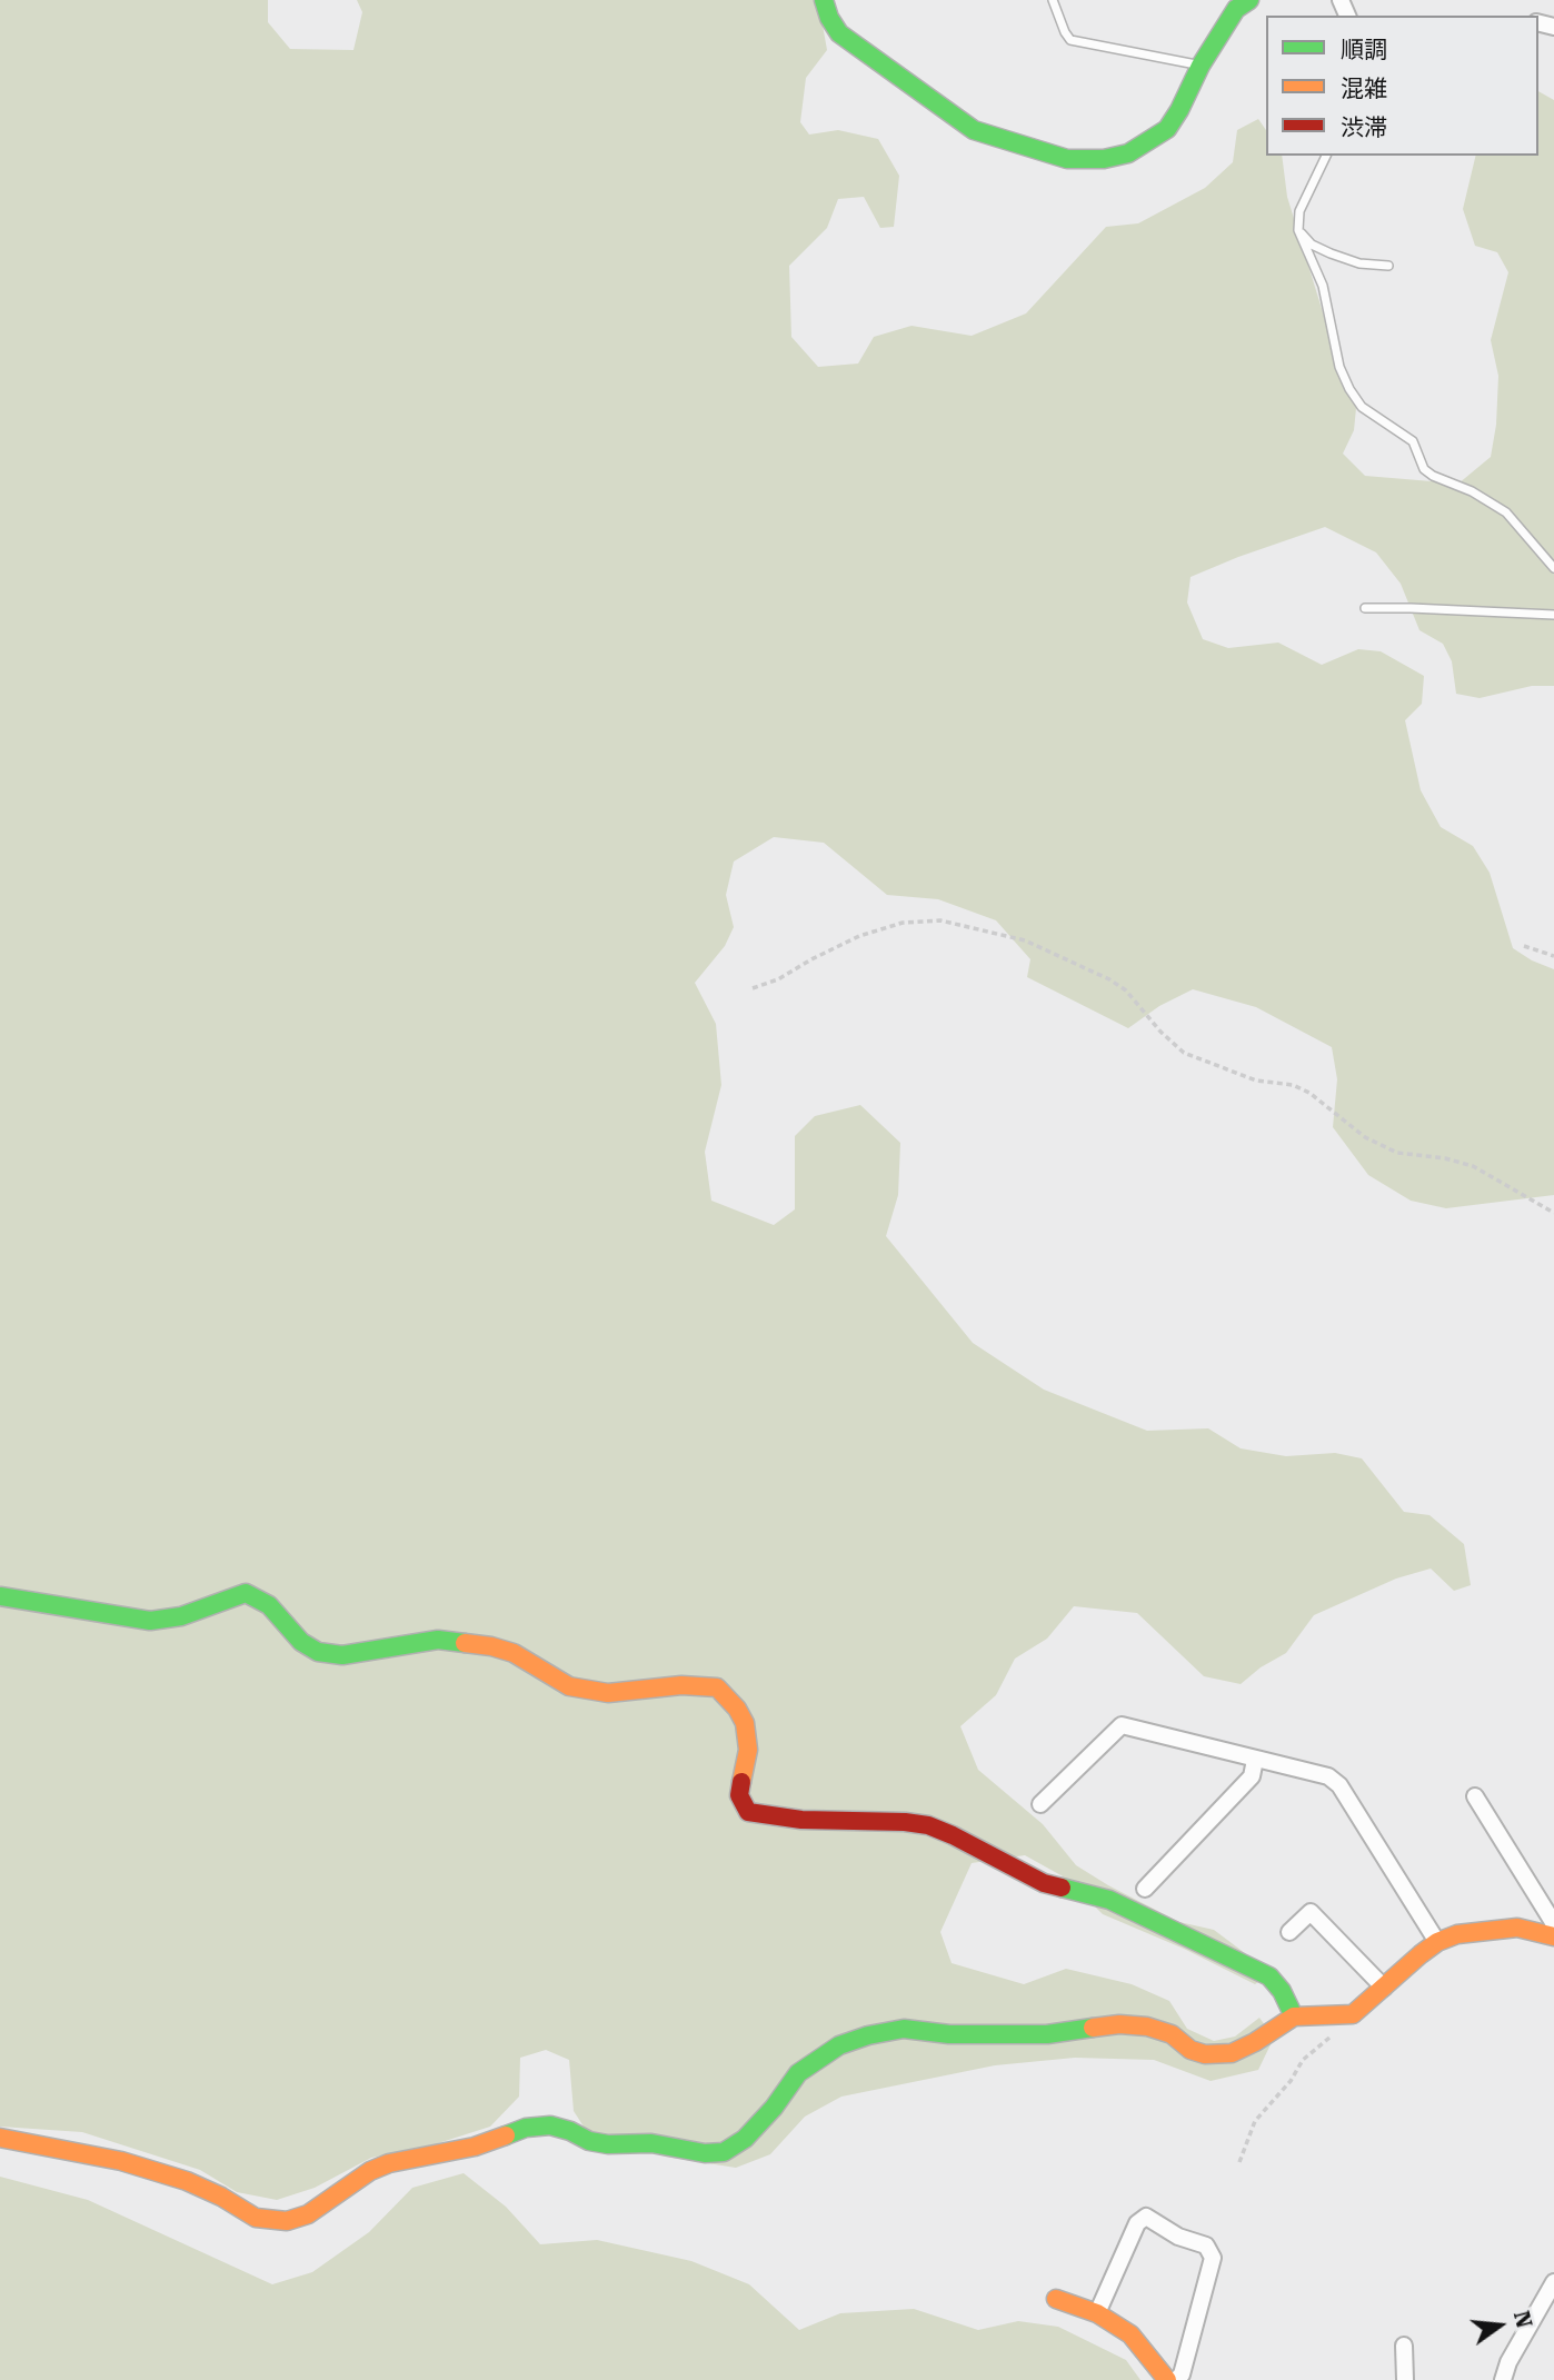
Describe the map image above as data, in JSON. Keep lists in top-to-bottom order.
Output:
{
  "legend": ["順調", "混雑", "渋滞"],
  "north": "right"
}
